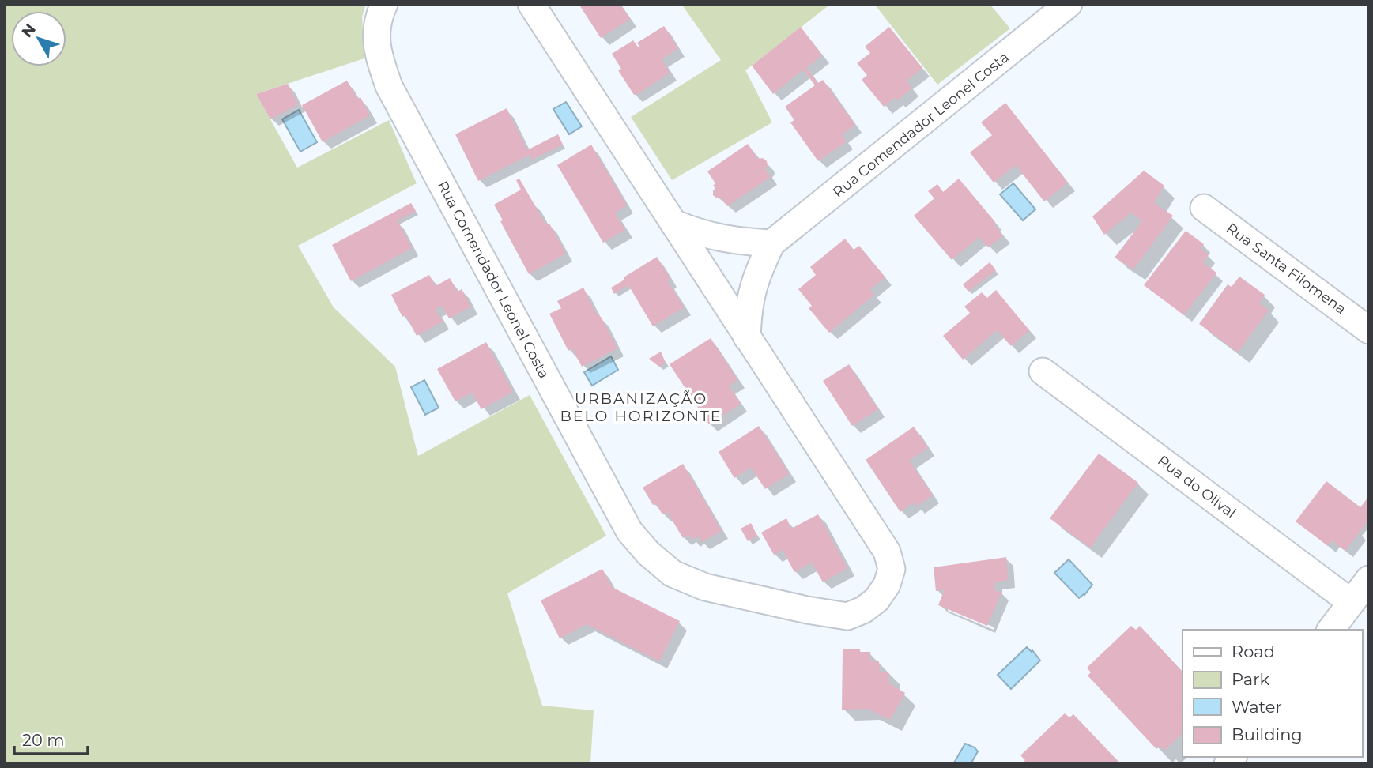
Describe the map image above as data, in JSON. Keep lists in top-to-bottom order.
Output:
{
  "streets": {
    "street": ["Rua Comendador Leonel Costa", "Rua Santa Filomena", "Rua do Olival"]
  },
  "districts": ["URBANIZAÇÃO BELO HORIZONTE"],
  "legend": [
    "Road",
    "Park",
    "Water",
    "Building"
  ],
  "scale_bar": "20 m",
  "north": "top left"
}
